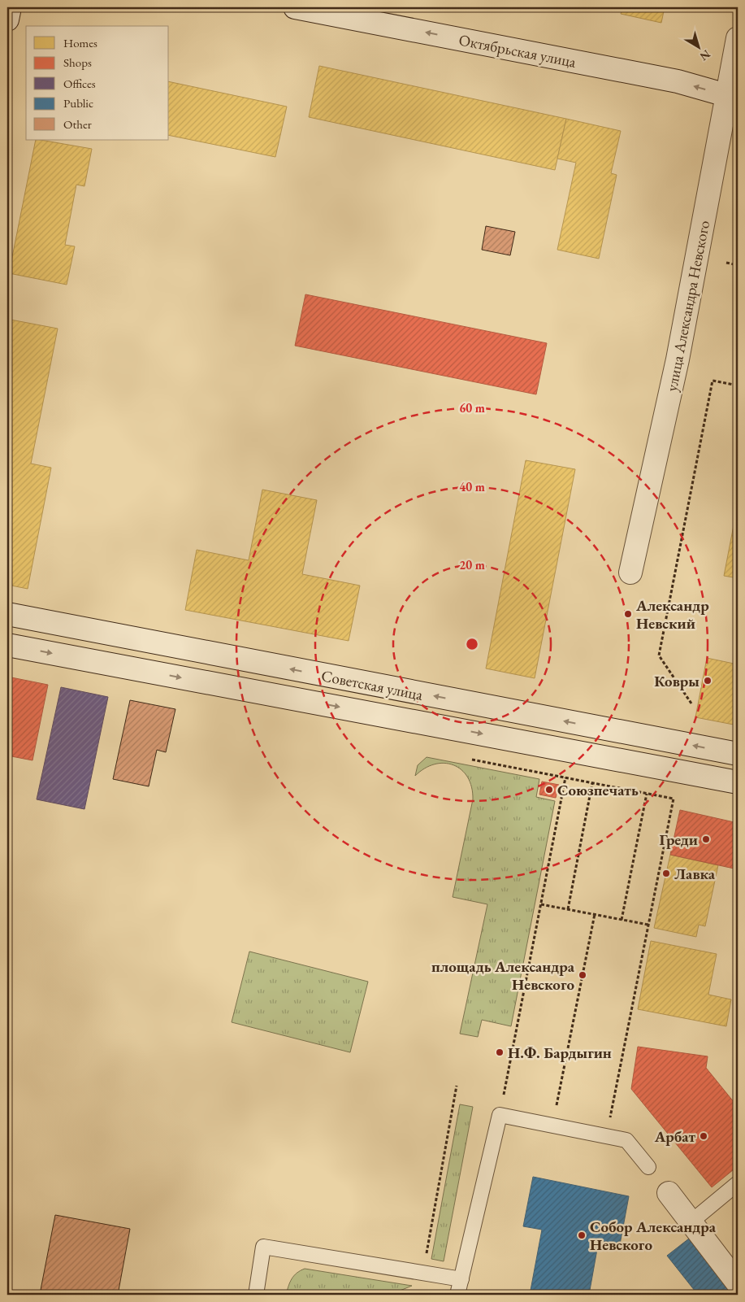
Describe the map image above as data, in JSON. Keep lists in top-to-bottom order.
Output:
{
  "streets": {
    "main road": ["Октябрьская улица", "улица Александра Невского", "Советская улица"]
  },
  "crossings": [
    ["Октябрьская улица", "улица Александра Невского"]
  ],
  "one_way": ["Октябрьская улица"],
  "places": [
    "Александр Невский",
    "Ковры",
    "Союзпечать",
    "Греди",
    "Лавка",
    "площадь Александра Невского",
    "Н.Ф. Бардыгин",
    "Арбат",
    "Собор Александра Невского"
  ],
  "legend": [
    "Homes",
    "Shops",
    "Offices",
    "Public",
    "Other"
  ],
  "north": "bottom right",
  "rings": ["60 m", "40 m", "20 m"]
}
